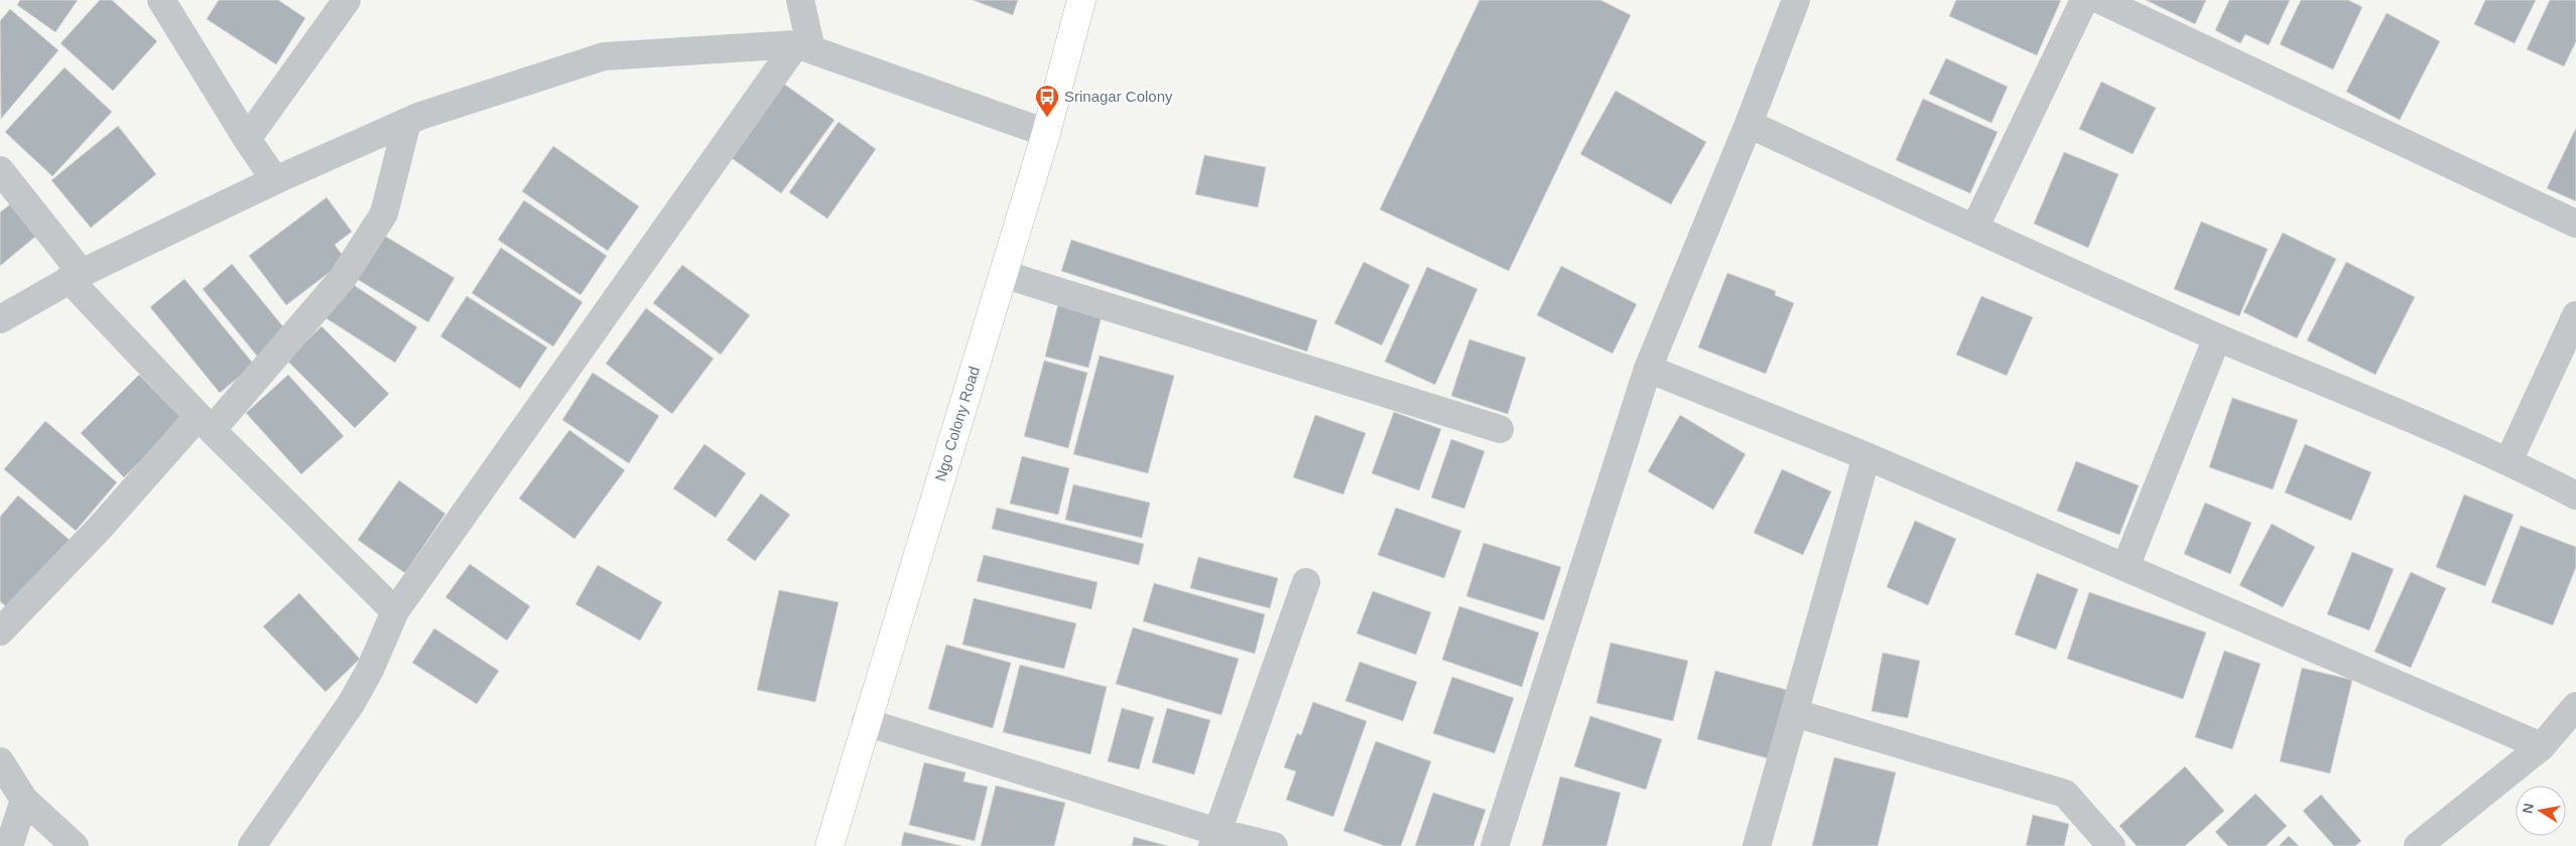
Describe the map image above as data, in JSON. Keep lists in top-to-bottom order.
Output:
{
  "streets": {
    "street": ["Ngo Colony Road"]
  },
  "places": {
    "bus stop": ["Srinagar Colony"]
  },
  "north": "left"
}
